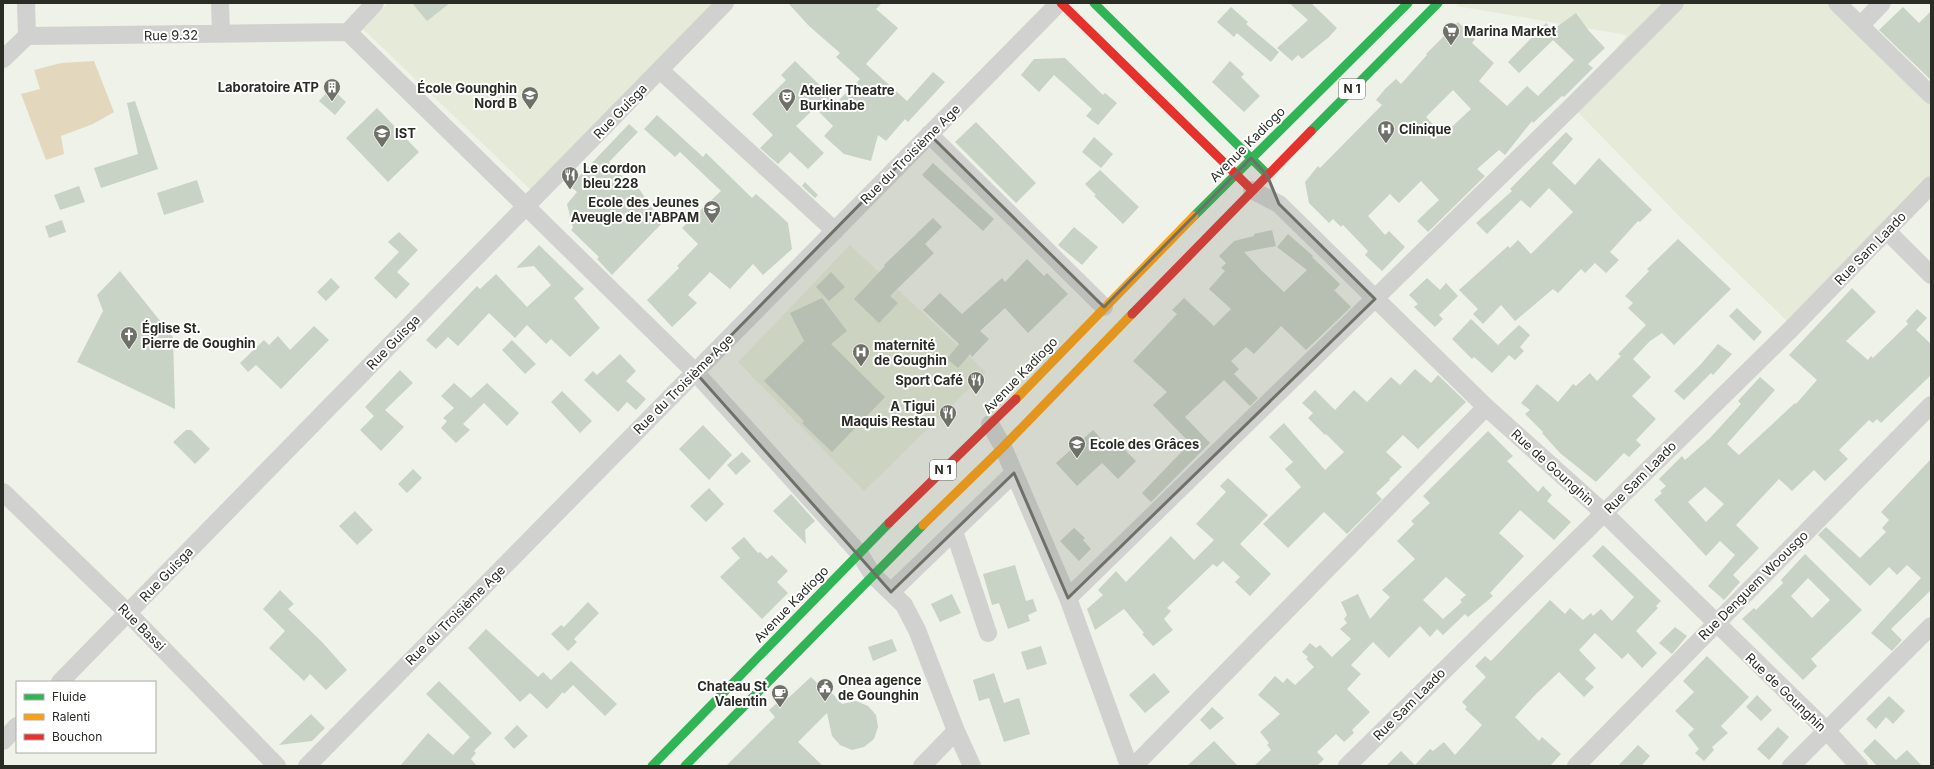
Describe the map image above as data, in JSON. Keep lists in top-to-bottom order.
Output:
{
  "streets": {
    "main road": ["N 1", "Avenue Kadiogo"],
    "street": [
      "Rue 9.32",
      "Rue Guisga",
      "Rue du Troisième Age",
      "Rue Sam Laado",
      "Rue de Gounghin",
      "Rue Denguem Woousgo",
      "Rue Bassi"
    ]
  },
  "crossings": [
    ["N 1", "Rue de Gounghin"],
    ["Rue Guisga", "Rue Bassi"],
    ["Rue Sam Laado", "Rue de Gounghin"],
    ["Rue de Gounghin", "Rue Denguem Woousgo"]
  ],
  "places": {
    "supermarket": ["Marina Market"],
    "building": ["Laboratoire ATP"],
    "school or university": [
      "École Gounghin Nord B",
      "IST",
      "Ecole des Jeunes Aveugle de l'ABPAM",
      "Ecole des Grâces"
    ],
    "theatre": ["Atelier Theatre Burkinabe"],
    "hospital": ["Clinique", "maternité de Goughin"],
    "restaurant": ["Le cordon bleu 228", "Sport Café", "A Tigui Maquis Restau"],
    "church": ["Église St. Pierre de Goughin"],
    "public building": ["Onea agence de Gounghin"],
    "cafe": ["Chateau St Valentin"]
  },
  "legend": ["Fluide", "Ralenti", "Bouchon"]
}
